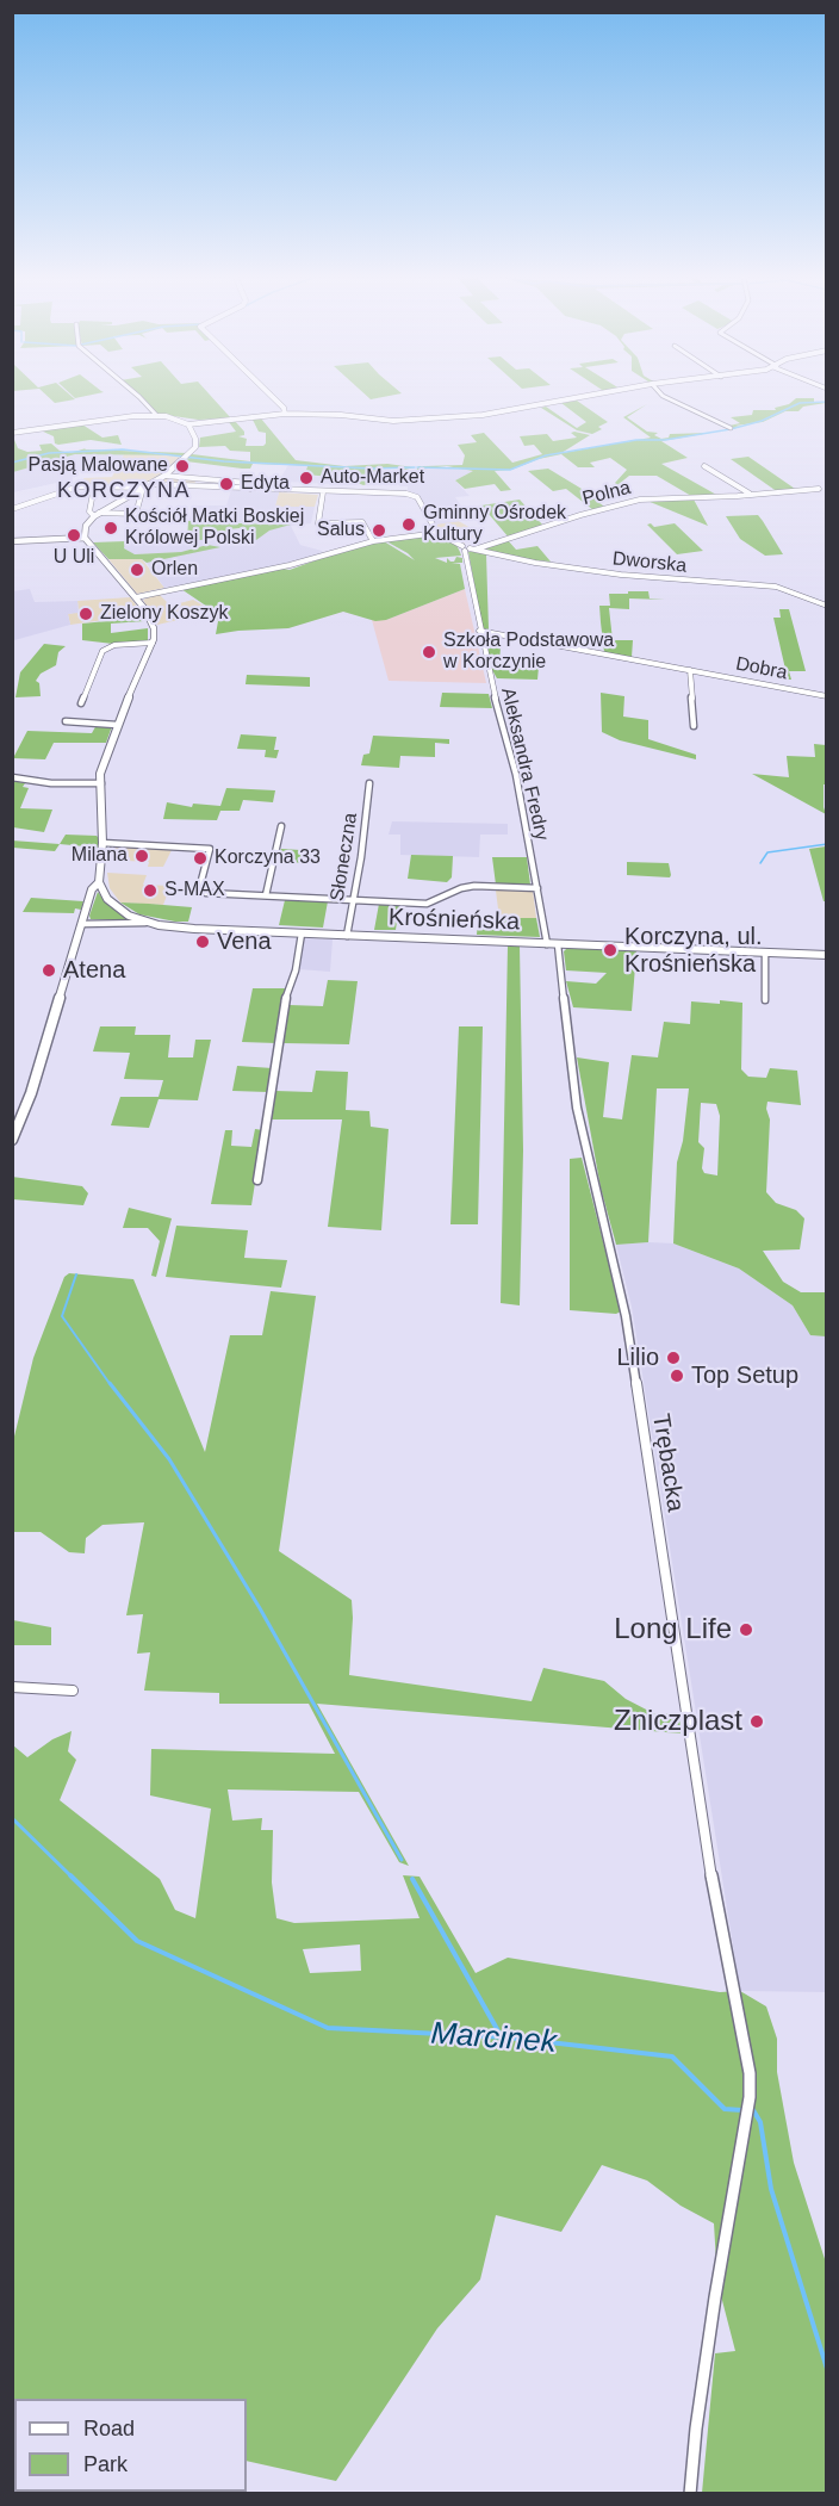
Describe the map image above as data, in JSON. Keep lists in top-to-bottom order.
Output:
{
  "streets": {
    "main road": ["Krośnieńska"],
    "street": [
      "Polna",
      "Dworska",
      "Dobra",
      "Aleksandra Fredry",
      "Słoneczna",
      "Trębacka"
    ]
  },
  "crossings": [
    ["Polna", "Dworska"],
    ["Polna", "Aleksandra Fredry"],
    ["Dworska", "Aleksandra Fredry"],
    ["Dobra", "Aleksandra Fredry"],
    ["Aleksandra Fredry", "Krośnieńska"],
    ["Słoneczna", "Krośnieńska"],
    ["Krośnieńska", "Trębacka"]
  ],
  "districts": ["KORCZYNA"],
  "water": ["Marcinek"],
  "places": [
    "Pasją Malowane",
    "Auto-Market",
    "Edyta",
    "Gminny Ośrodek Kultury",
    "Kościół Matki Boskiej Królowej Polski",
    "Salus",
    "U Uli",
    "Orlen",
    "Zielony Koszyk",
    "Szkoła Podstawowa w Korczynie",
    "Milana",
    "Korczyna 33",
    "S-MAX",
    "Vena",
    "Korczyna, ul. Krośnieńska",
    "Atena",
    "Lilio",
    "Top Setup",
    "Long Life",
    "Zniczplast"
  ],
  "legend": ["Road", "Park"]
}
